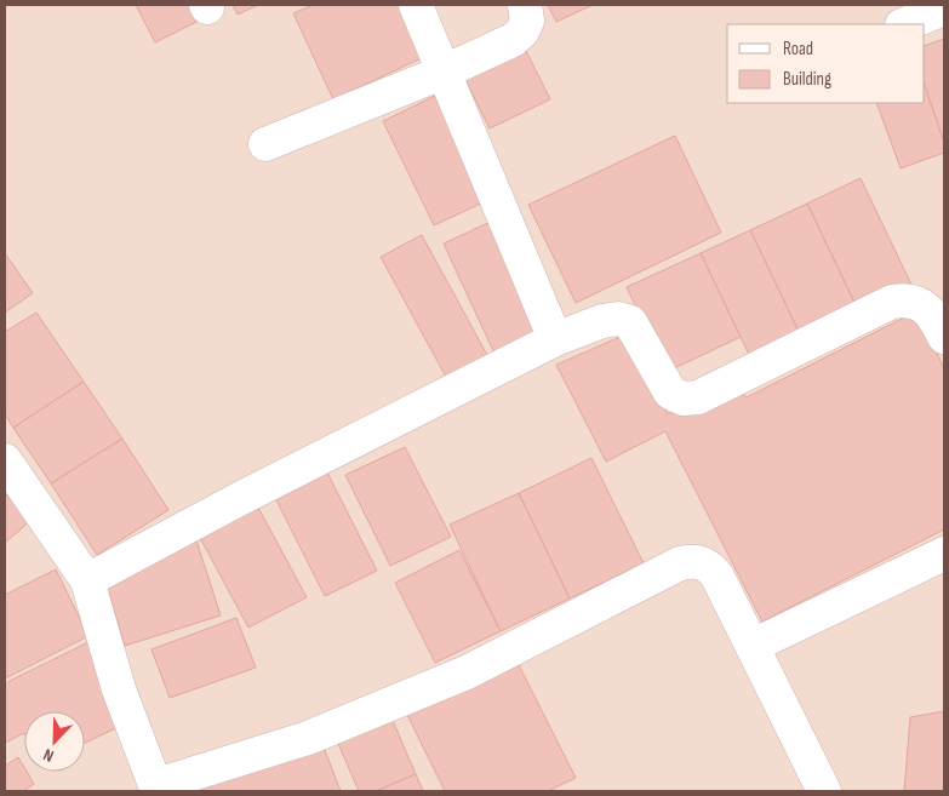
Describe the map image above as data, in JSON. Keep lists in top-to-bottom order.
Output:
{
  "legend": ["Road", "Building"],
  "north": "bottom left"
}
